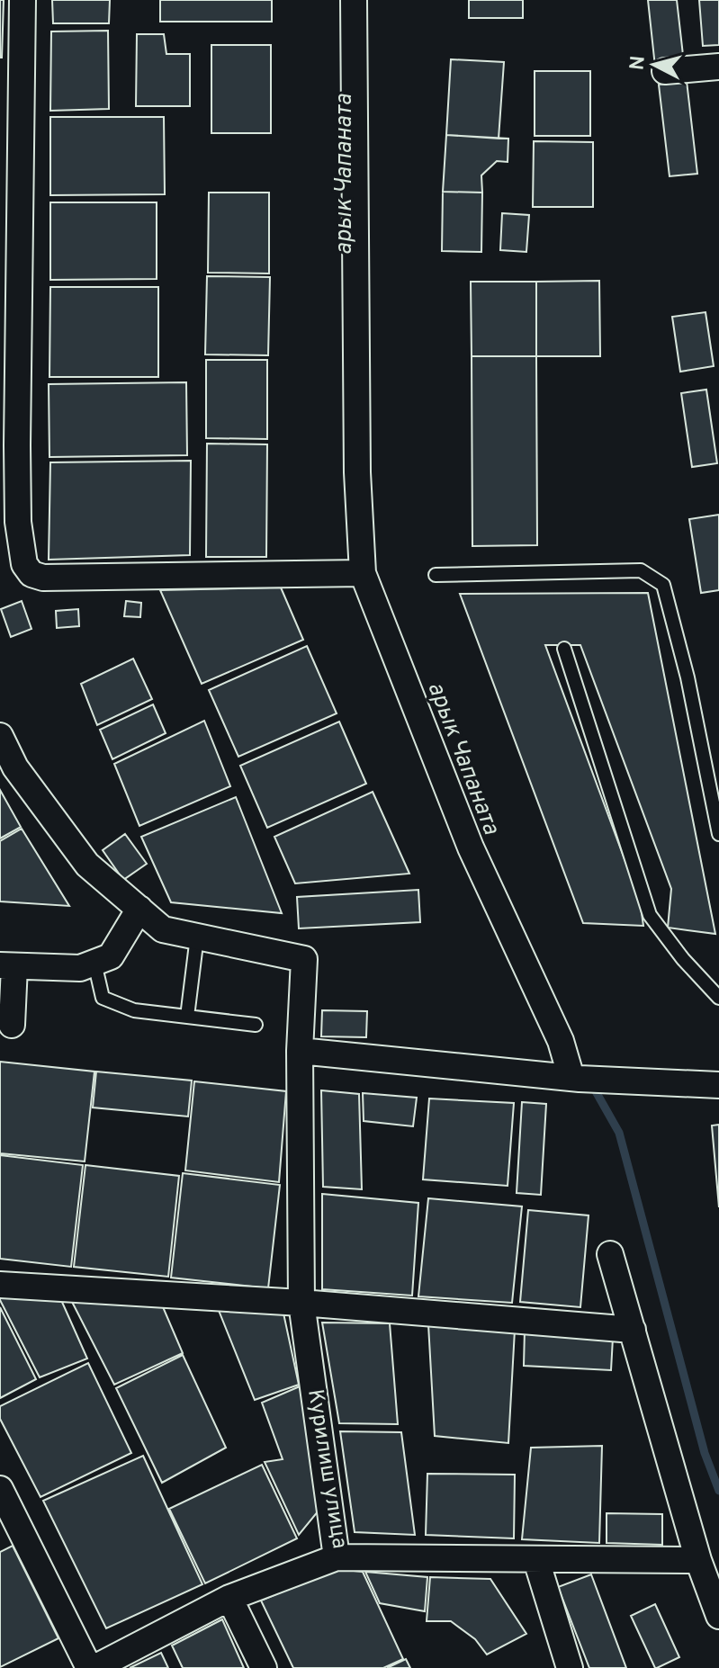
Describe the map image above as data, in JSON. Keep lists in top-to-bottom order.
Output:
{
  "streets": {
    "street": ["Курилиш улица"]
  },
  "water": ["арык Чапаната"],
  "north": "left"
}
